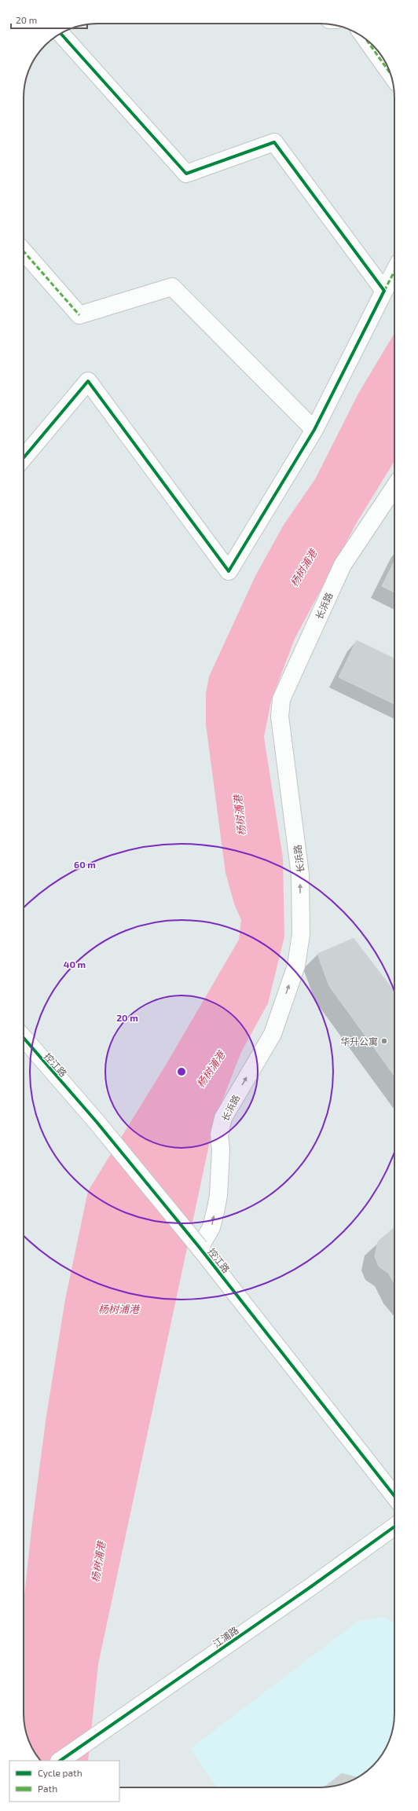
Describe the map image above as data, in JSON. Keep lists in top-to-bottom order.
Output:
{
  "streets": {
    "street": ["长浜路", "控江路", "江浦路"]
  },
  "crossings": [
    ["长浜路", "控江路"]
  ],
  "one_way": ["长浜路"],
  "water": ["杨树浦港"],
  "places": ["华升公寓"],
  "legend": ["Cycle path", "Path"],
  "scale_bar": "20 m",
  "rings": ["60 m", "40 m", "20 m"]
}
